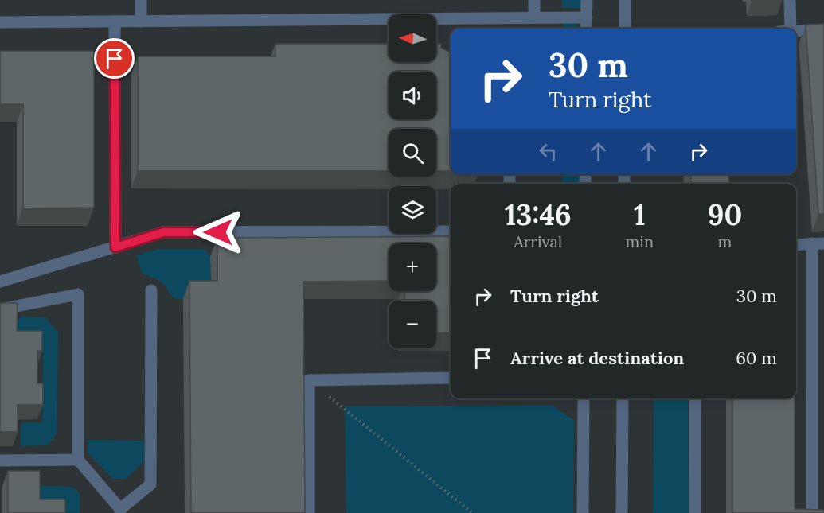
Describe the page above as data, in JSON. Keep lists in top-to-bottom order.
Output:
{
  "north": "left",
  "page": {
    "map_buttons": ["+", "−"],
    "turn": ["30 m", "Turn right"],
    "eta": [
      "13:46",
      "Arrival",
      "1",
      "min",
      "90",
      "m"
    ],
    "list": [
      {
        "name": "Turn right",
        "value": "30 m"
      },
      {
        "name": "Arrive at destination",
        "value": "60 m"
      }
    ]
  }
}
